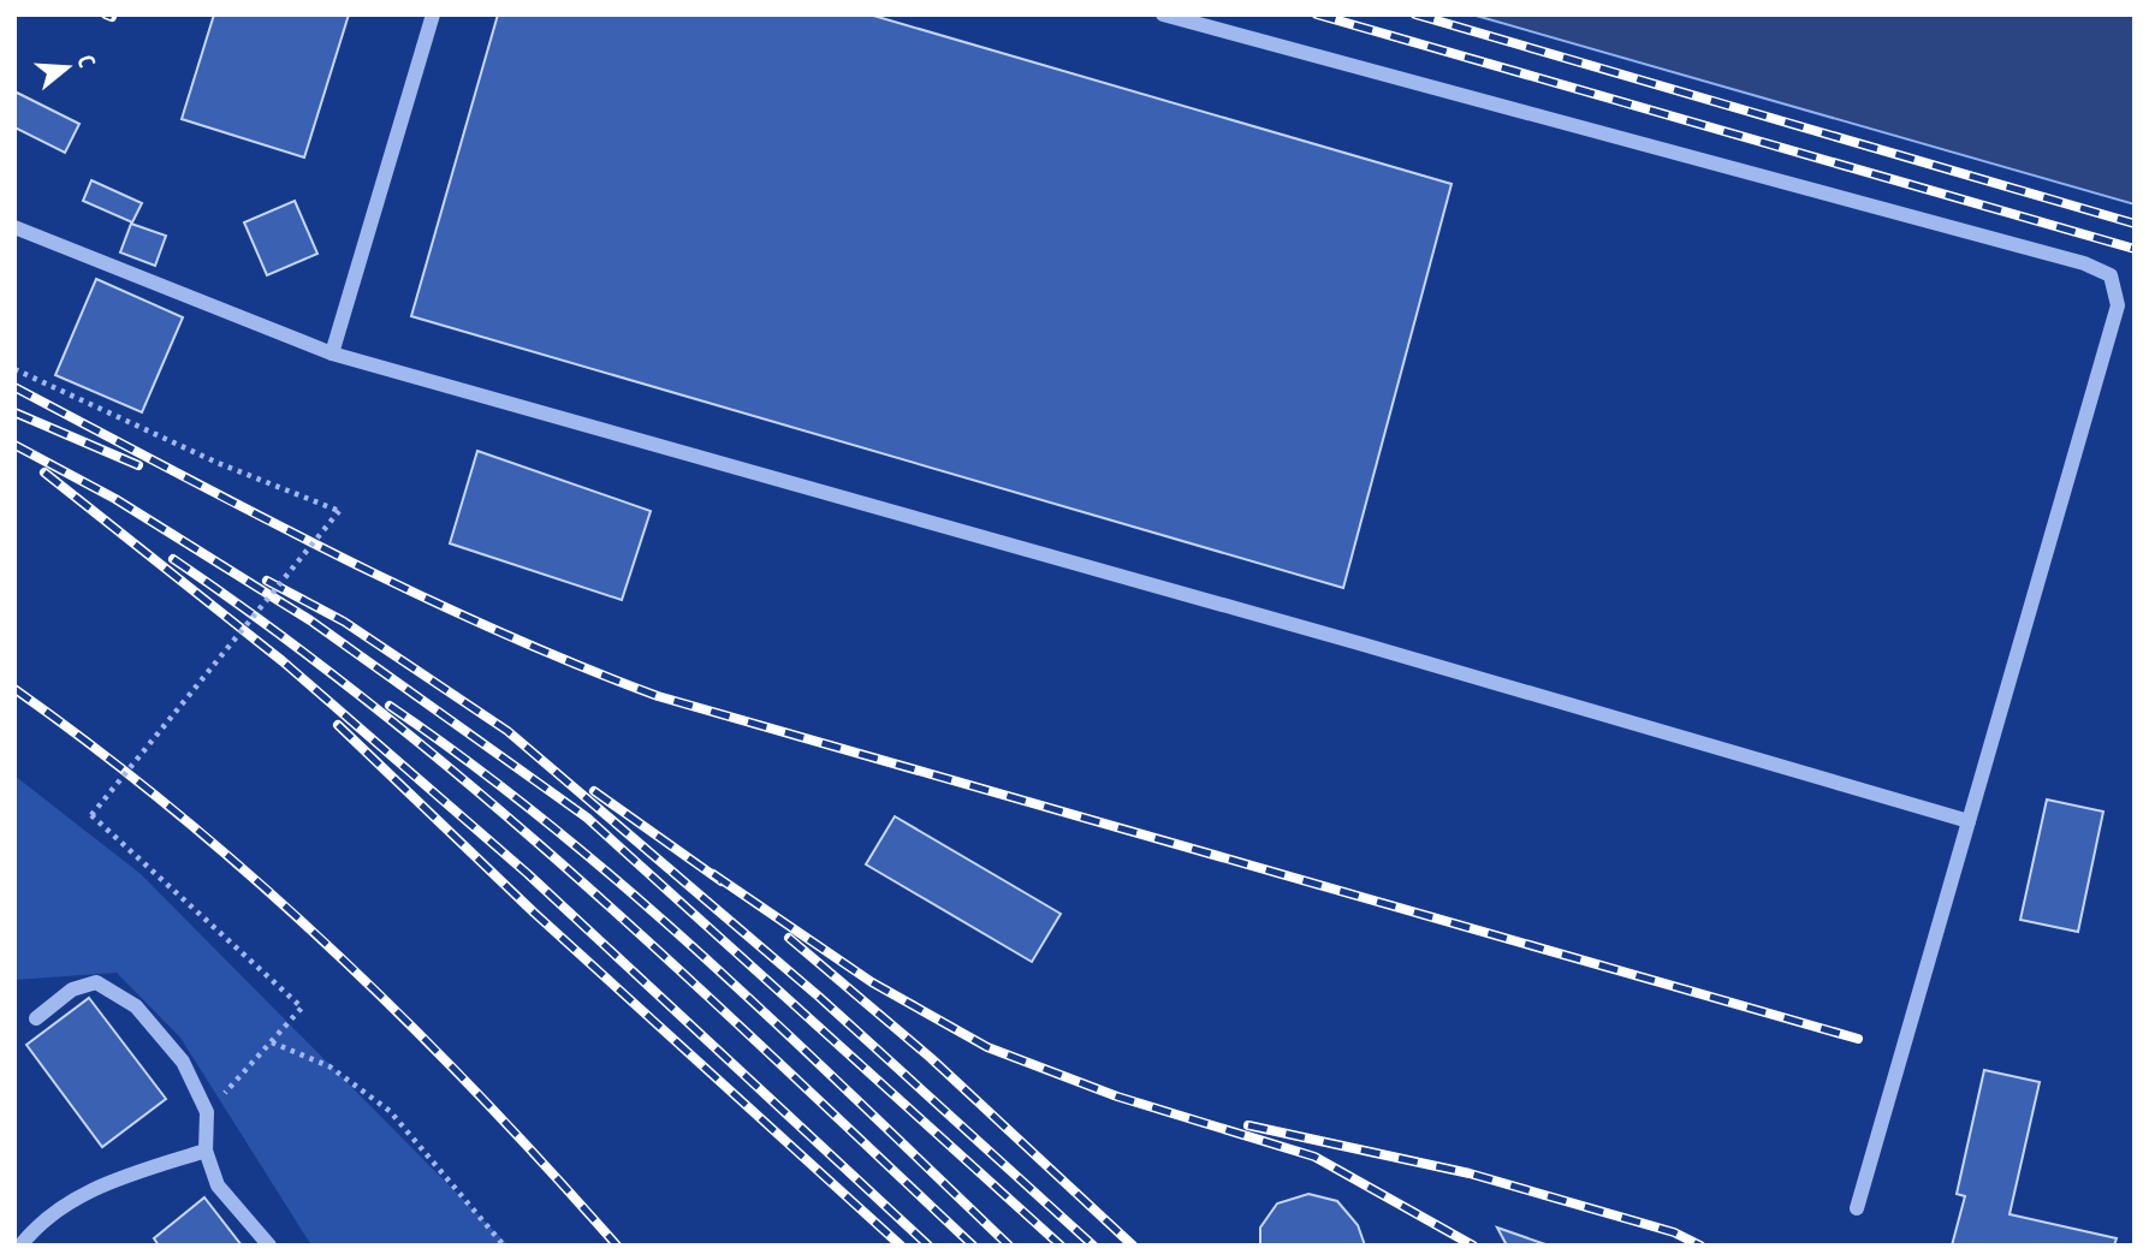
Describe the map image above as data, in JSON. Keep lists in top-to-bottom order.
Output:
{
  "north": "right"
}
